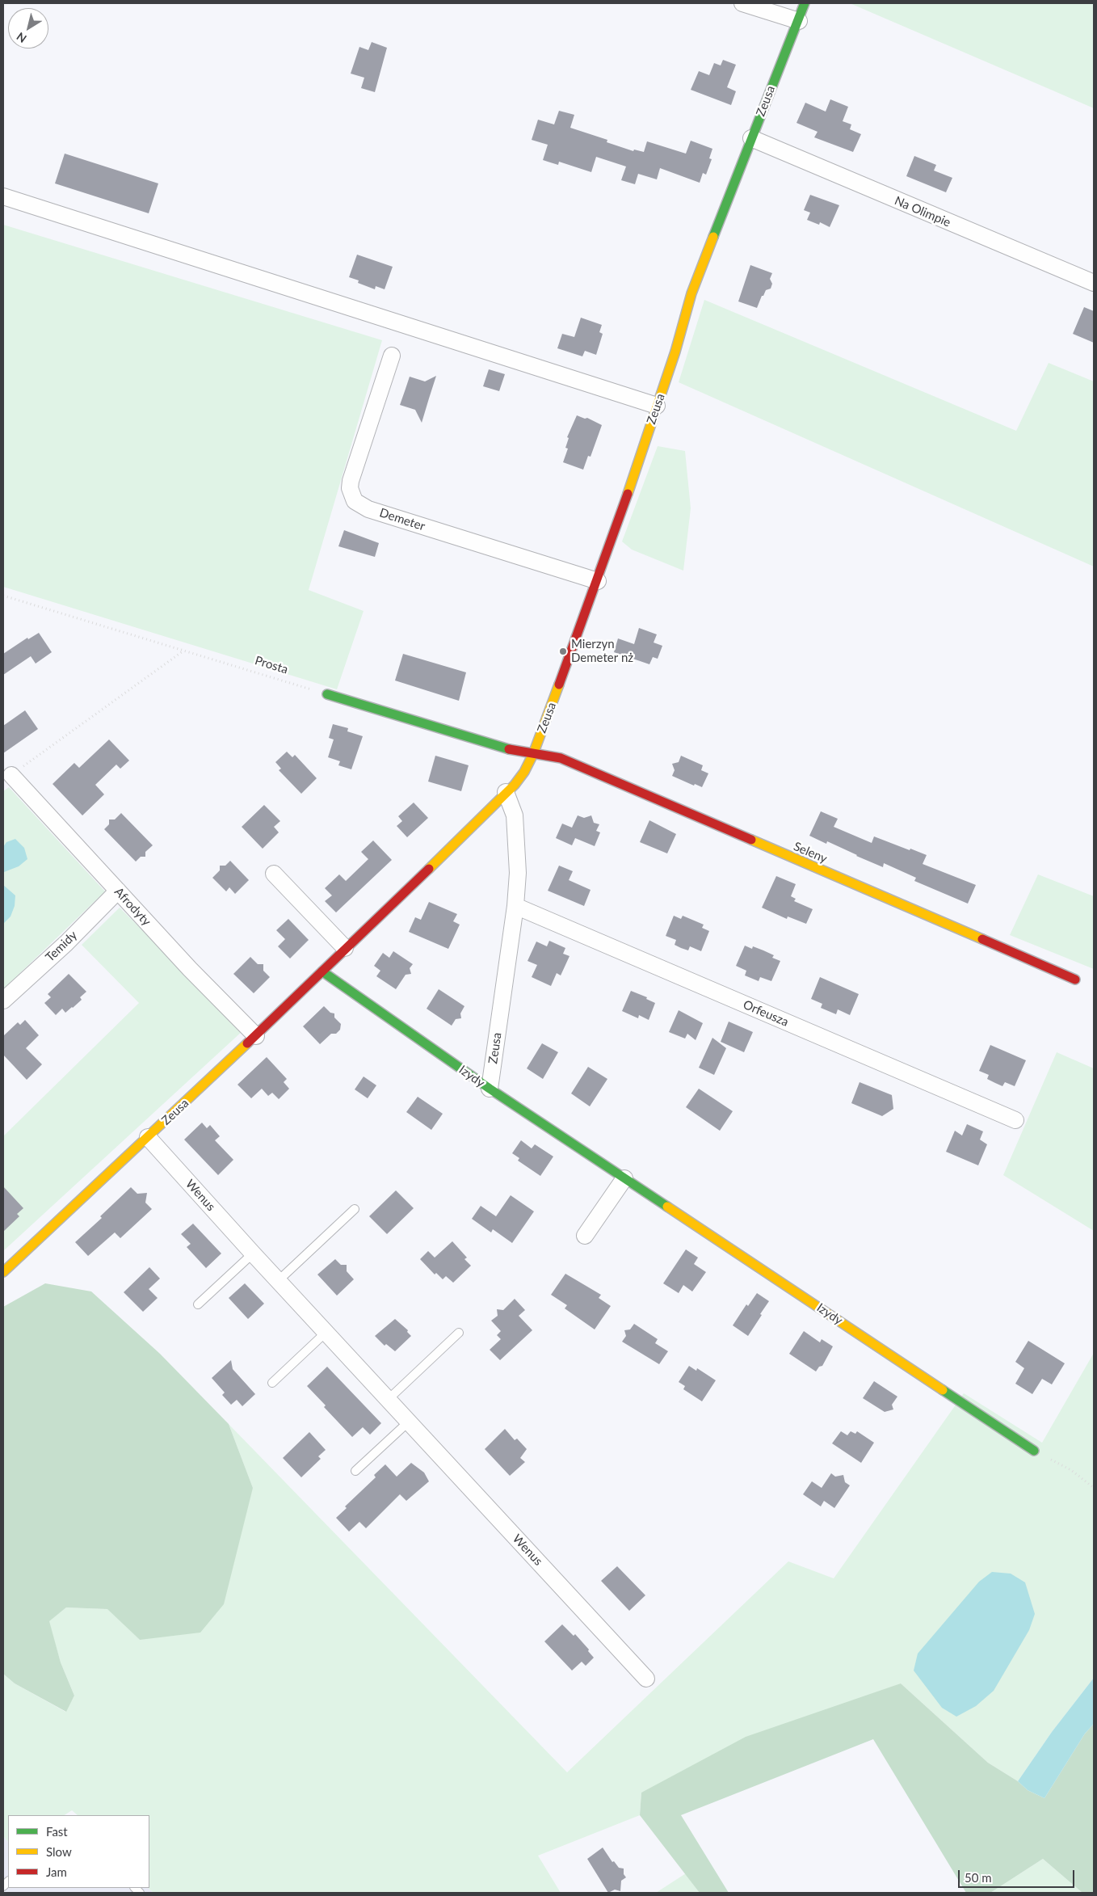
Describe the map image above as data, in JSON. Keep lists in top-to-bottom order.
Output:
{
  "streets": {
    "street": [
      "Zeusa",
      "Na Olimpie",
      "Demeter",
      "Seleny",
      "Afrodyty",
      "Temidy",
      "Orfeusza",
      "Izydy",
      "Wenus"
    ],
    "path": ["Prosta"]
  },
  "crossings": [
    ["Zeusa", "Na Olimpie"],
    ["Zeusa", "Demeter"],
    ["Zeusa", "Seleny"],
    ["Zeusa", "Afrodyty"],
    ["Zeusa", "Orfeusza"],
    ["Zeusa", "Izydy"],
    ["Zeusa", "Wenus"],
    ["Afrodyty", "Temidy"]
  ],
  "places": ["Mierzyn Demeter nż"],
  "legend": ["Fast", "Slow", "Jam"],
  "scale_bar": "50 m",
  "north": "bottom left"
}
